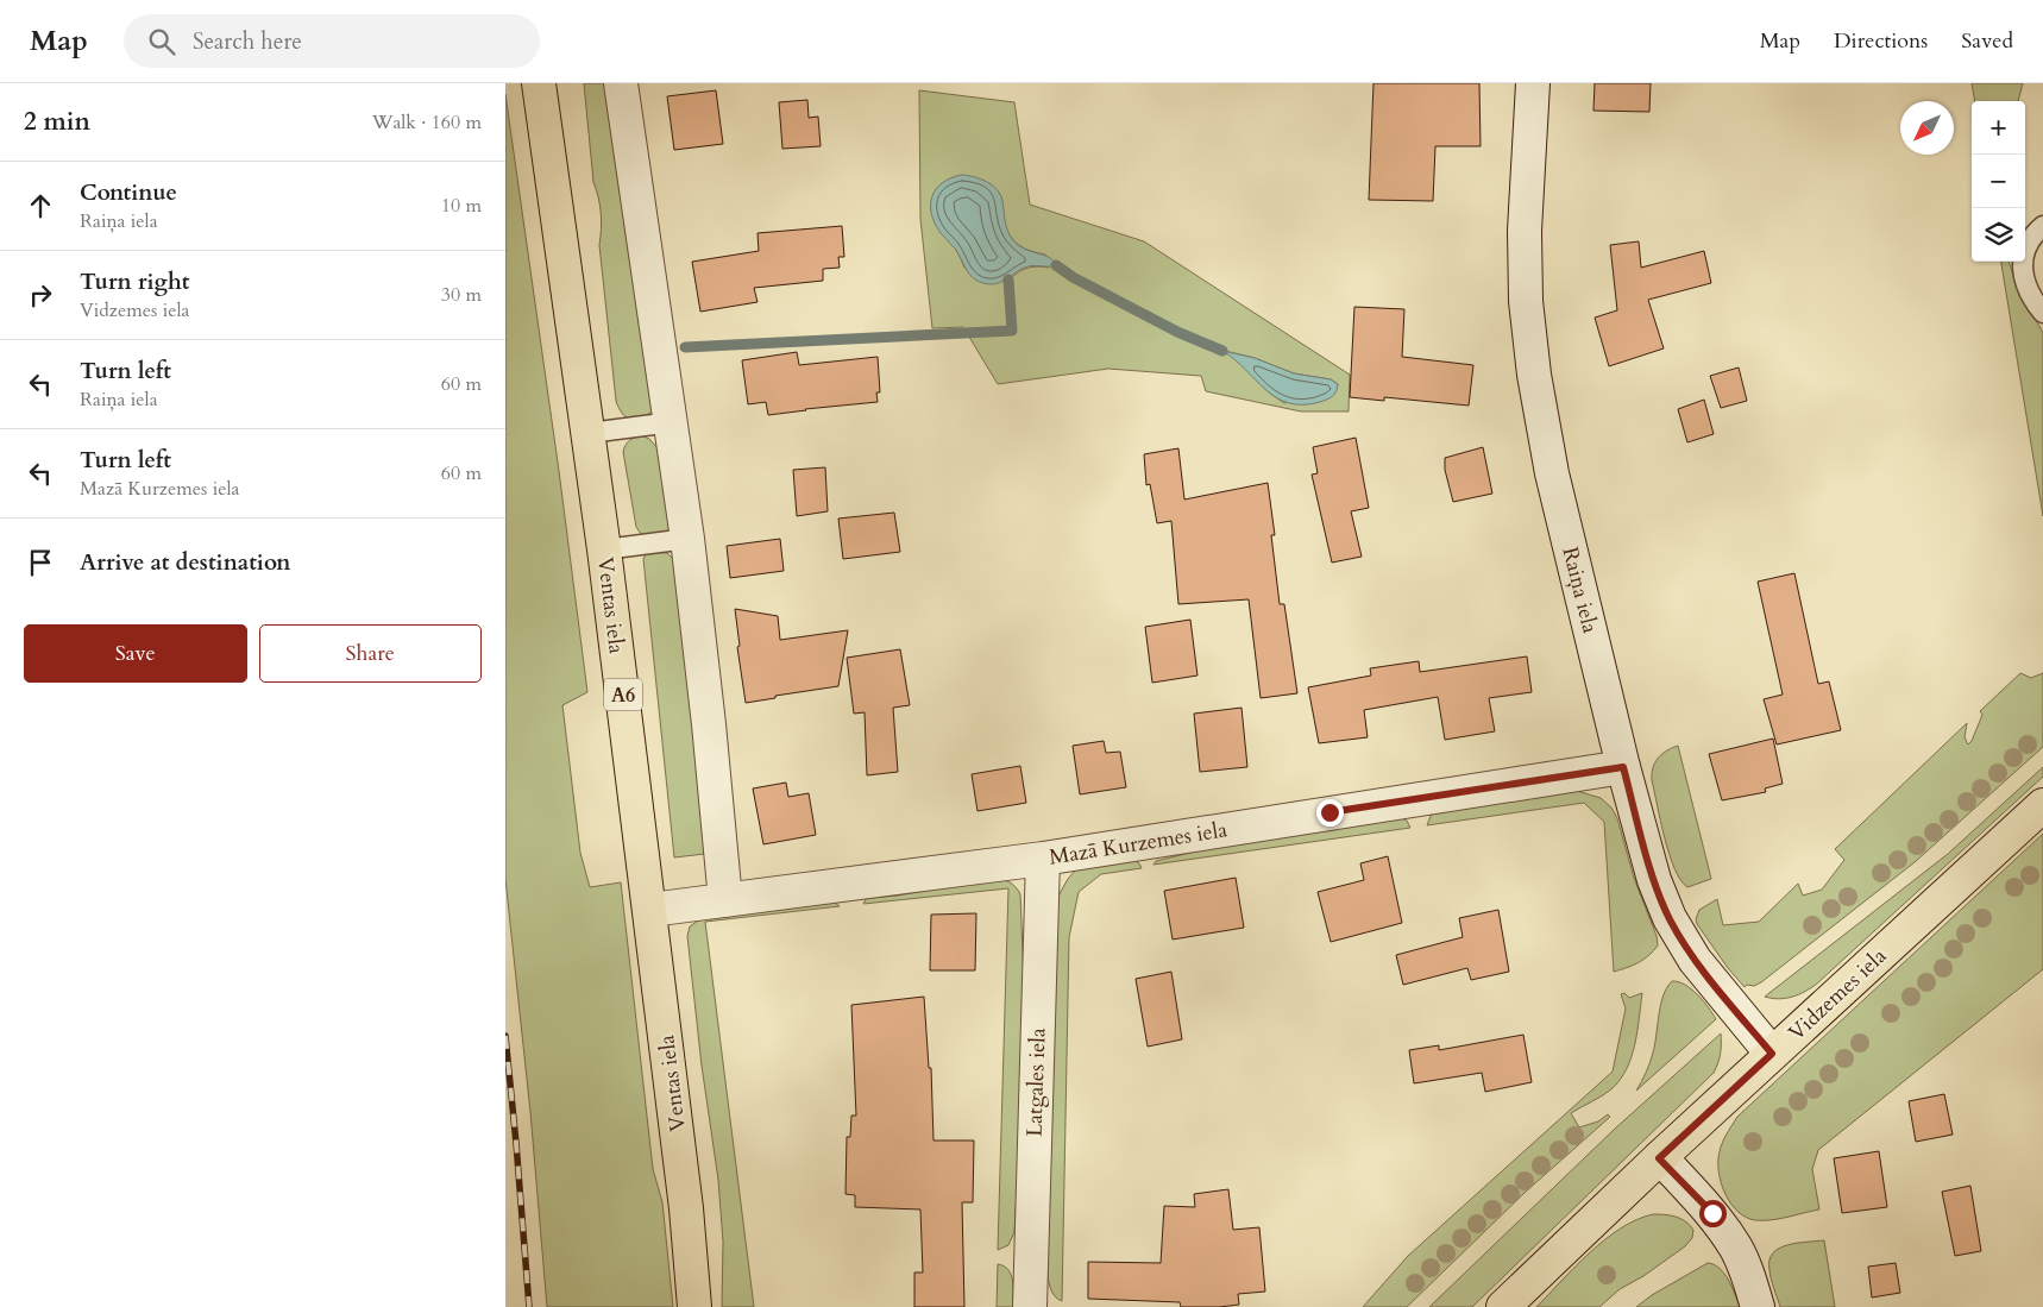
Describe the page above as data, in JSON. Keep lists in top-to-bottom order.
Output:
{
  "streets": {
    "main road": ["Ventas iela", "A6", "Vidzemes iela"],
    "street": ["Raiņa iela", "Mazā Kurzemes iela", "Latgales iela"]
  },
  "crossings": [
    ["Raiņa iela", "Mazā Kurzemes iela"],
    ["Raiņa iela", "Vidzemes iela"],
    ["Ventas iela", "Mazā Kurzemes iela"],
    ["Mazā Kurzemes iela", "Latgales iela"]
  ],
  "north": "bottom left",
  "page": {
    "header": "Map",
    "search": "Search here",
    "nav": ["Map", "Directions", "Saved"],
    "heading": ["2 min", "Walk · 160 m"],
    "map_buttons": ["+", "−"],
    "list": [
      ["Continue", "Raiņa iela", "10 m"],
      ["Turn right", "Vidzemes iela", "30 m"],
      ["Turn left", "Raiņa iela", "60 m"],
      ["Turn left", "Mazā Kurzemes iela", "60 m"],
      "Arrive at destination"
    ],
    "buttons": ["Save", "Share"]
  }
}
